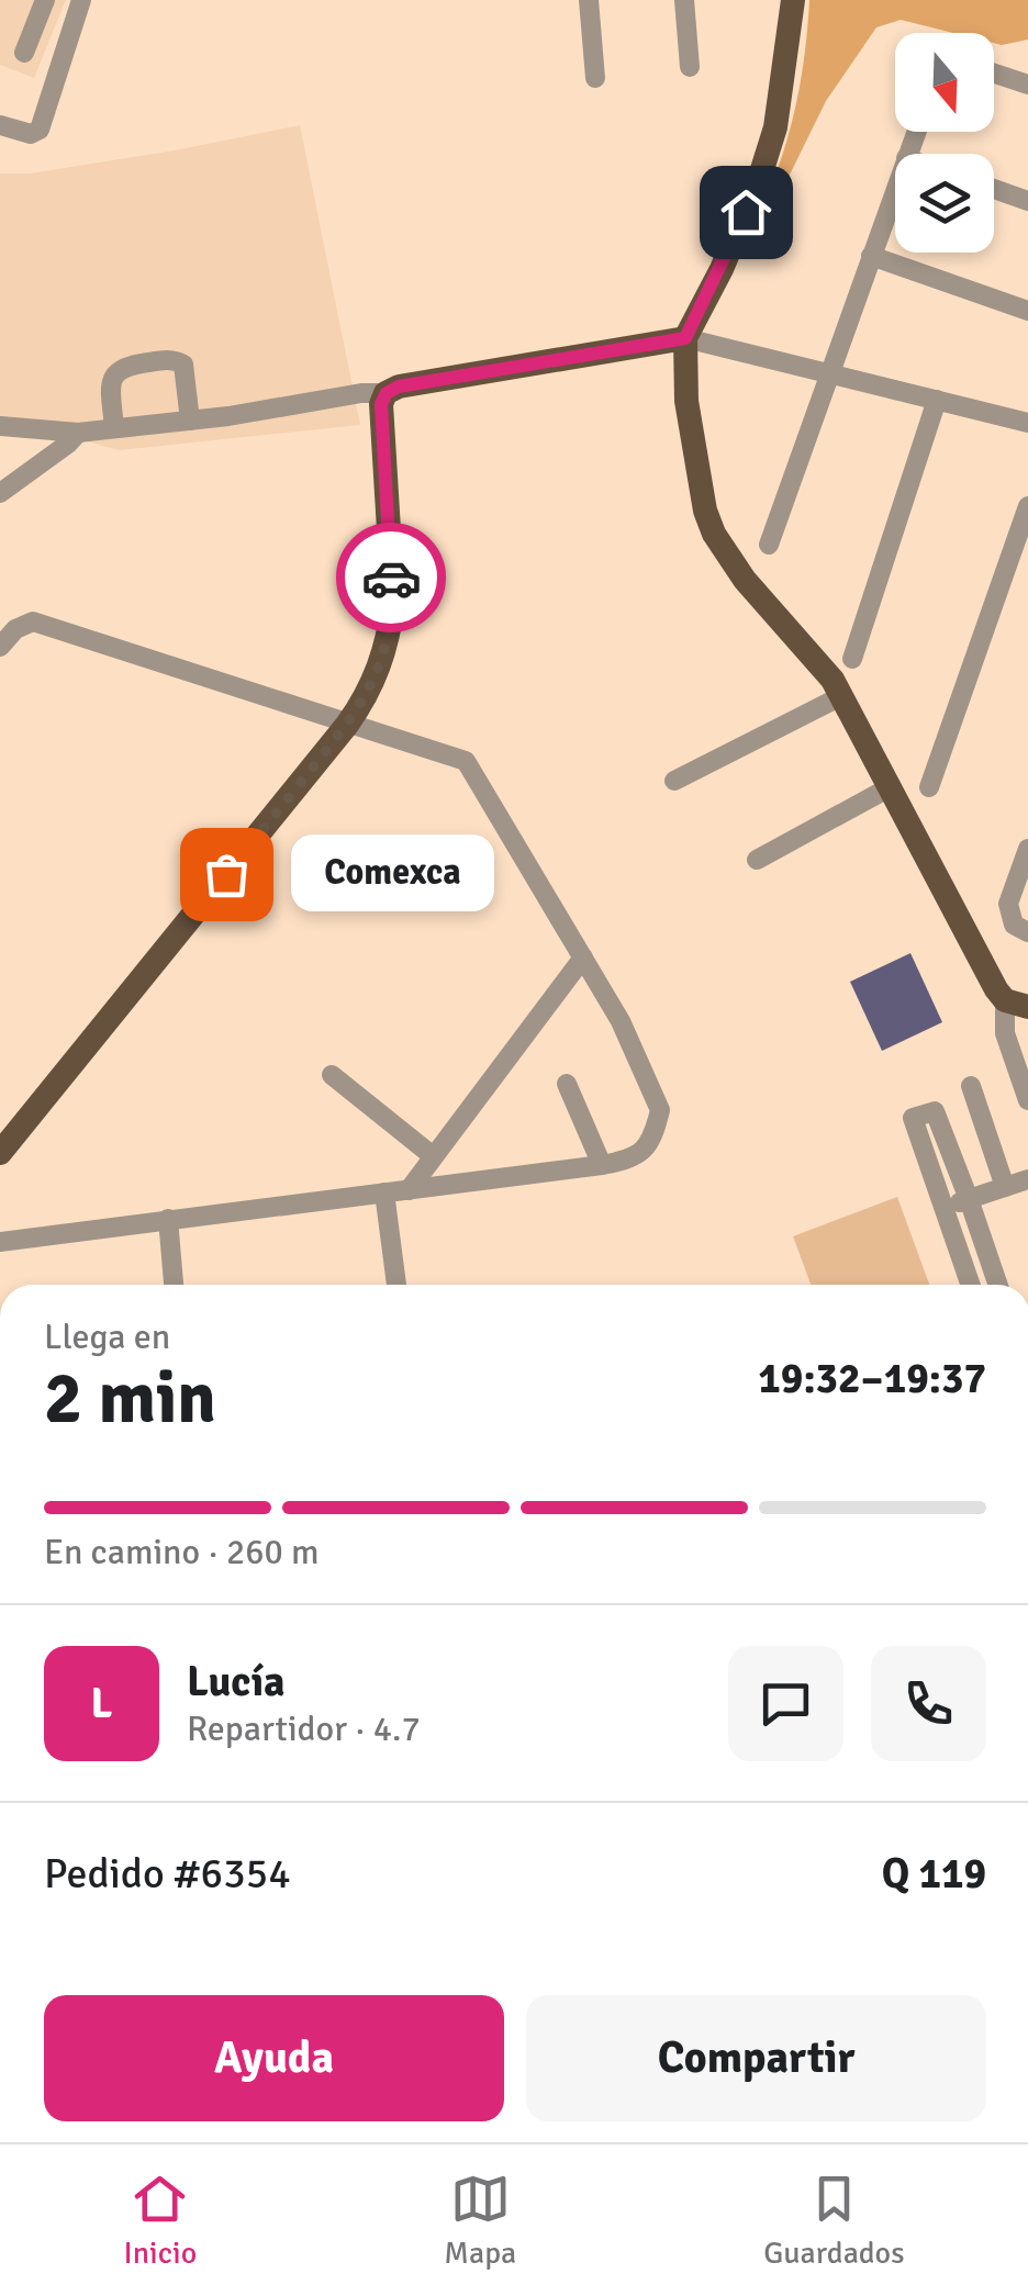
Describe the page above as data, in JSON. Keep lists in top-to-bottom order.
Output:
{
  "places": ["Comexca"],
  "north": "bottom",
  "page": {
    "bubble": "Comexca",
    "heading": ["2 min", "Llega en", "19:32–19:37"],
    "panel": [
      "Lucía",
      "Repartidor · 4.7",
      "Pedido #6354",
      "Q 119"
    ],
    "bar": "En camino · 260 m",
    "round": "L",
    "buttons": ["Ayuda", "Compartir"],
    "tabs": ["Inicio", "Mapa", "Guardados"]
  }
}
